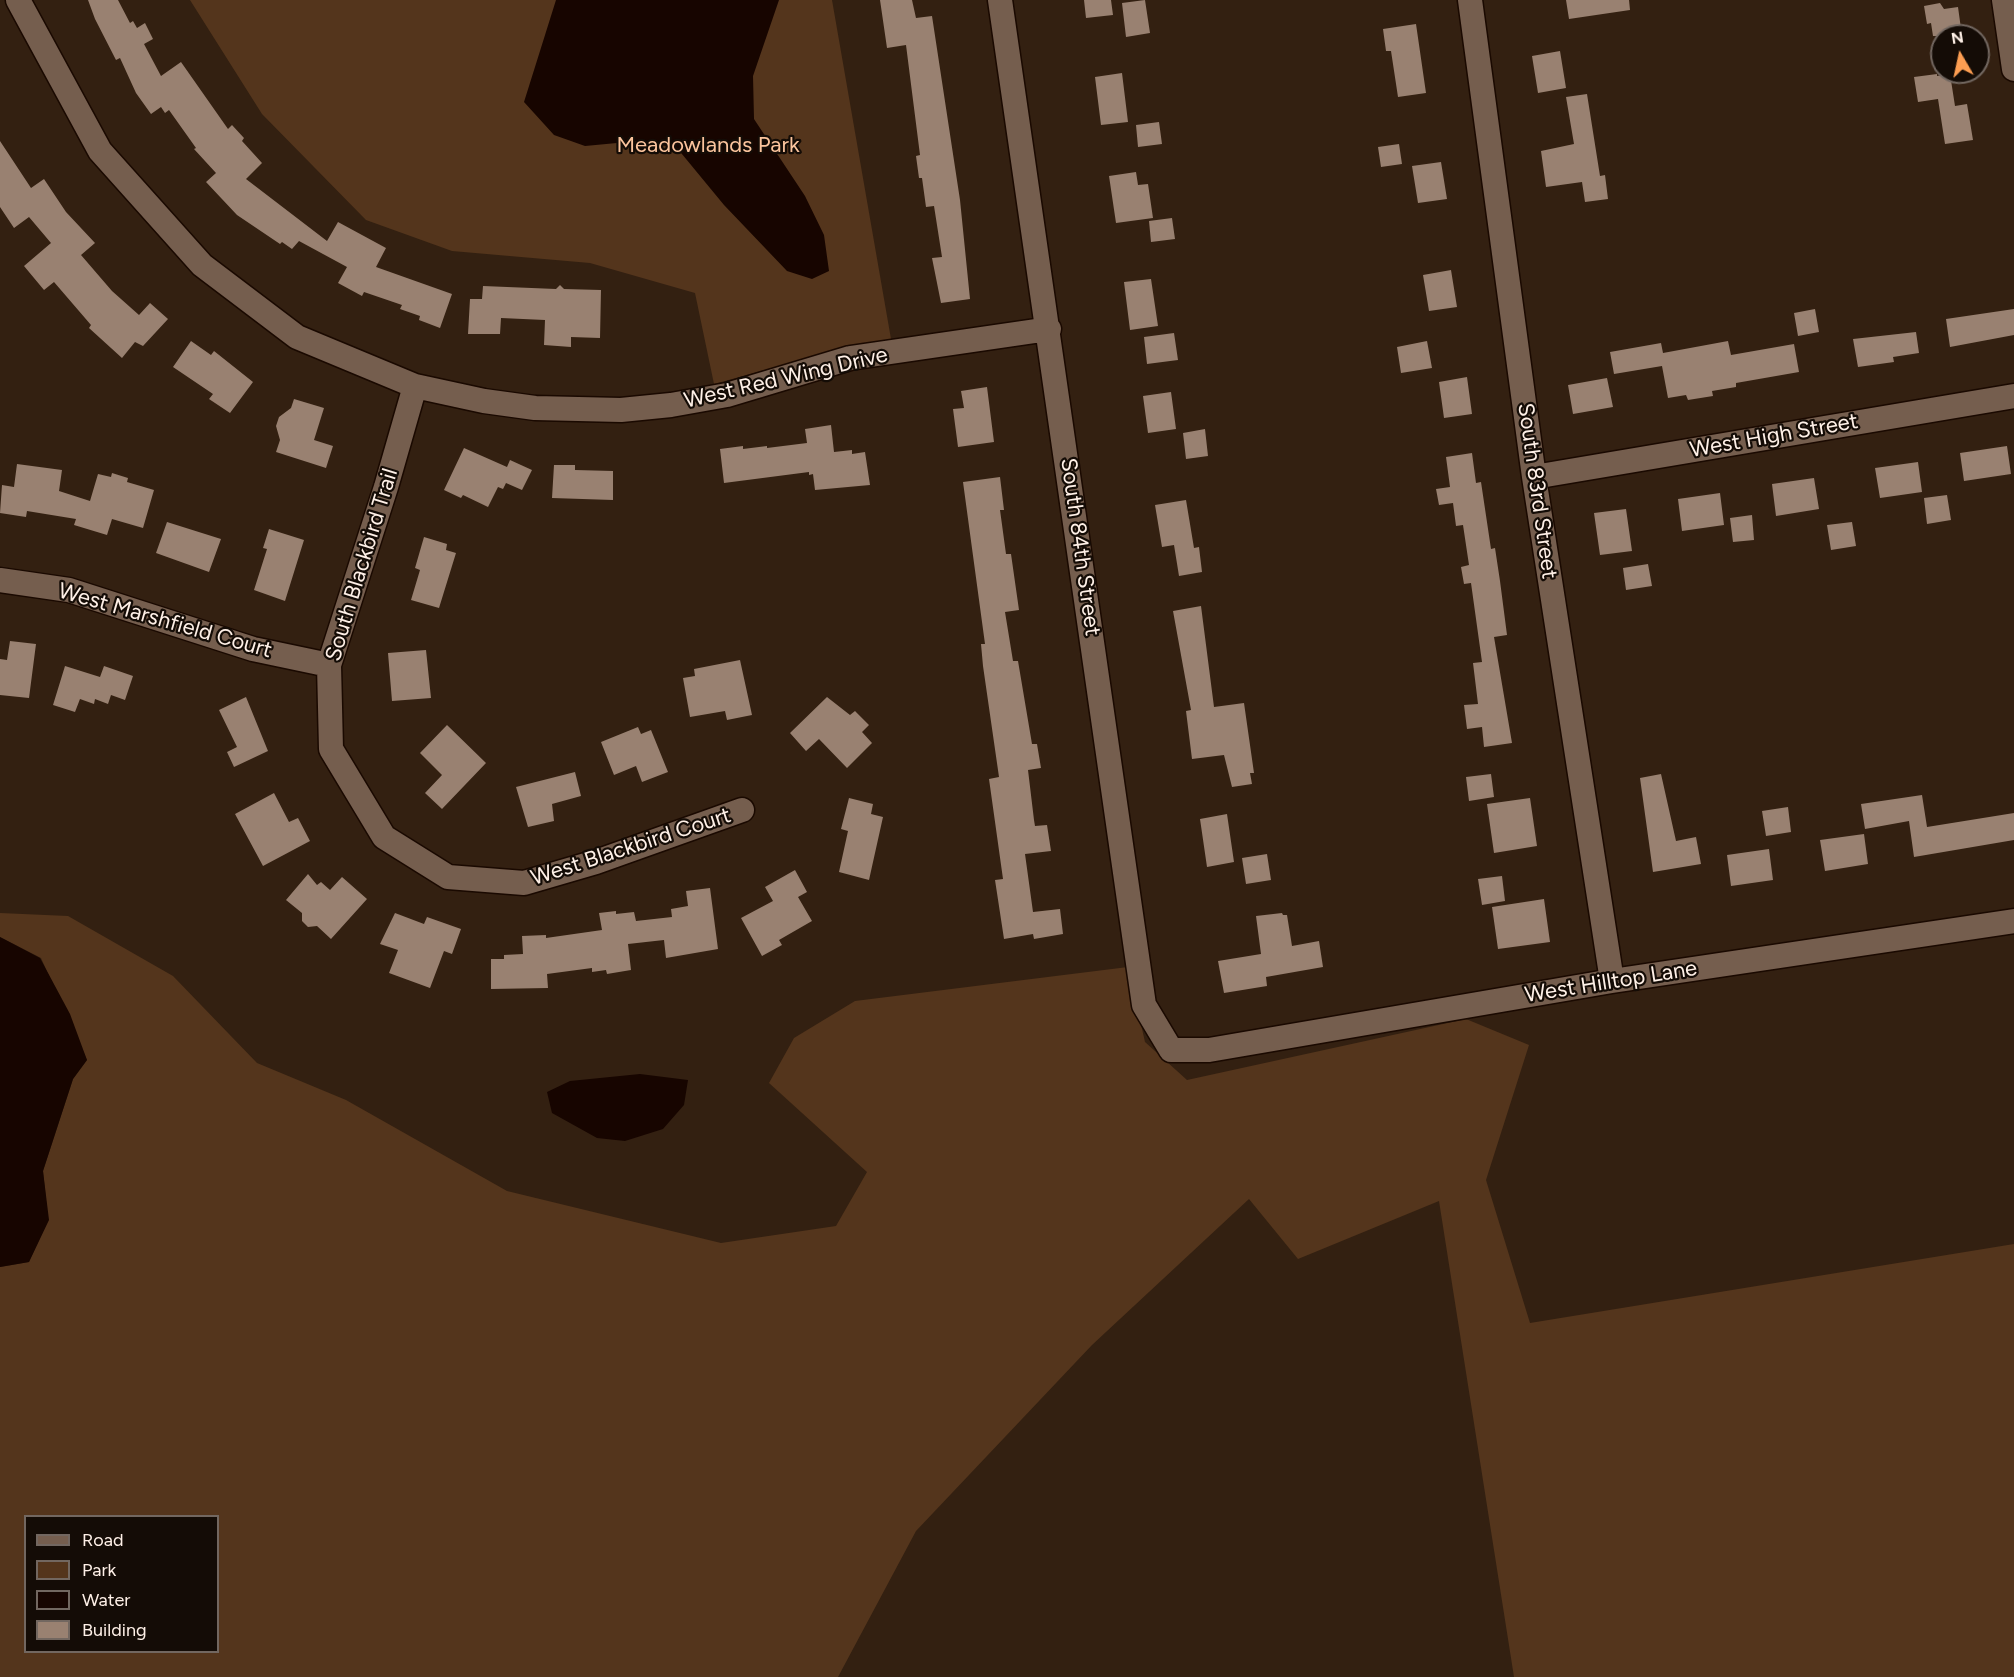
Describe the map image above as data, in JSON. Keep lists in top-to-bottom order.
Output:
{
  "streets": {
    "street": [
      "West Red Wing Drive",
      "West High Street",
      "South 83rd Street",
      "South 84th Street",
      "South Blackbird Trail",
      "West Marshfield Court",
      "West Blackbird Court",
      "West Hilltop Lane"
    ]
  },
  "crossings": [
    ["West Red Wing Drive", "South 84th Street"],
    ["West Red Wing Drive", "South Blackbird Trail"],
    ["West High Street", "South 83rd Street"],
    ["South 83rd Street", "West Hilltop Lane"],
    ["South 84th Street", "West Hilltop Lane"],
    ["South Blackbird Trail", "West Marshfield Court"],
    ["South Blackbird Trail", "West Blackbird Court"]
  ],
  "parks": ["Meadowlands Park"],
  "legend": [
    "Road",
    "Park",
    "Water",
    "Building"
  ],
  "north": "top"
}
